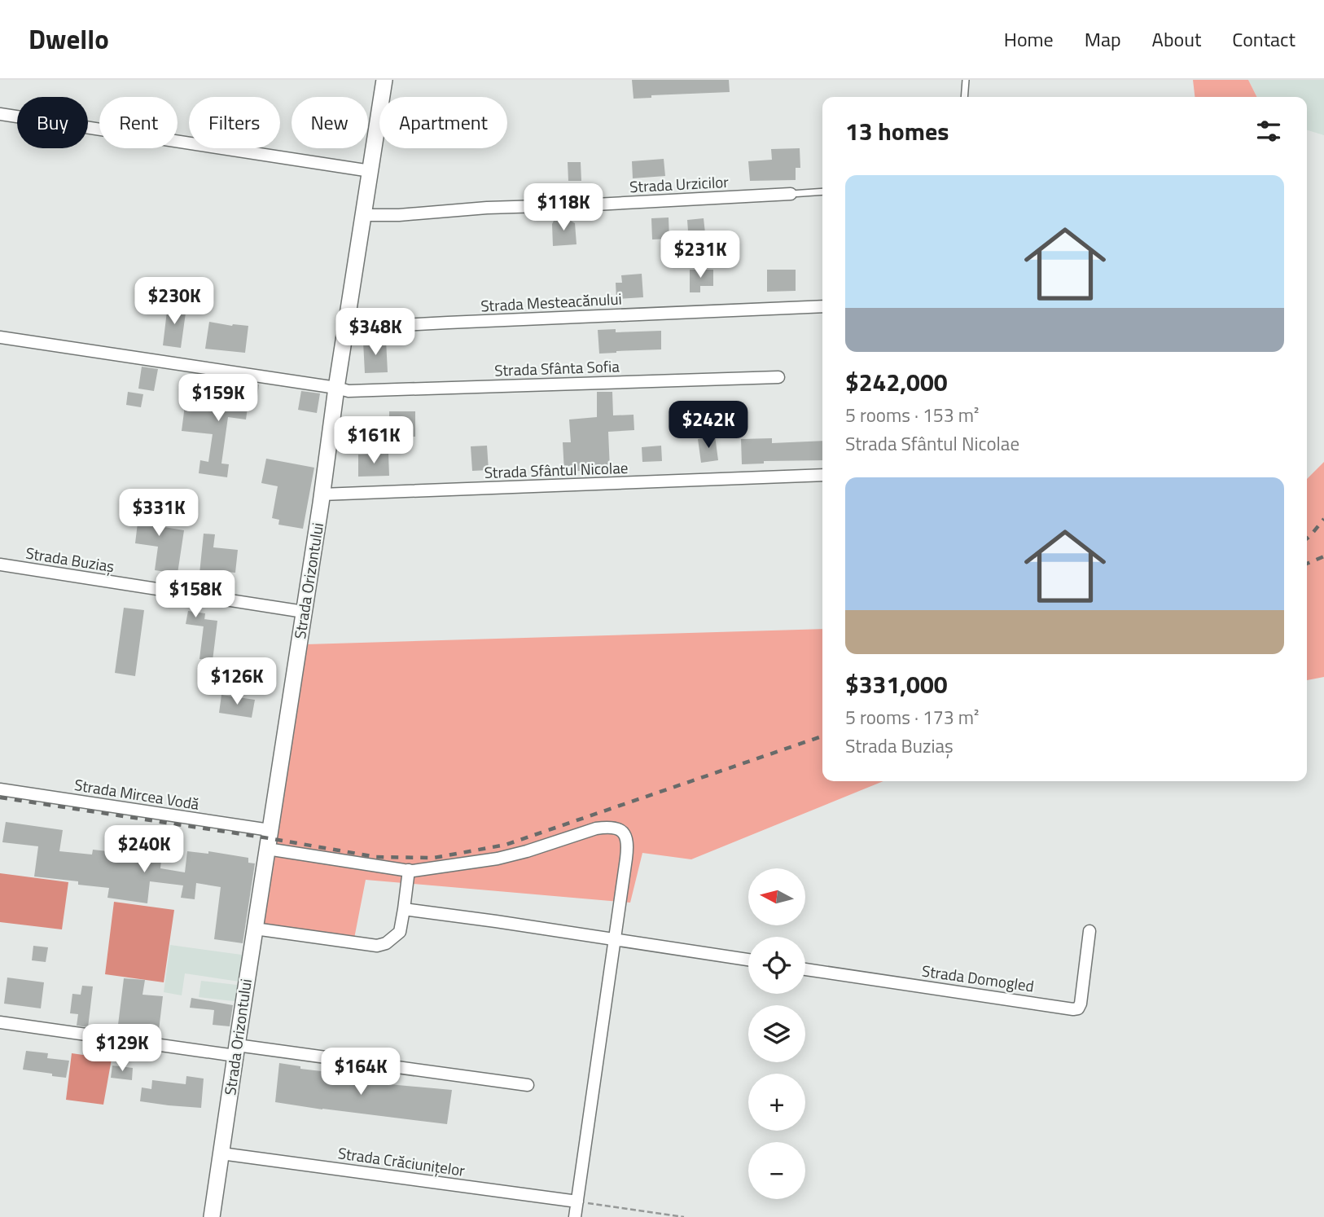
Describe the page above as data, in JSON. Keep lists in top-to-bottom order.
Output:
{
  "streets": {
    "street": [
      "Strada Urzicilor",
      "Strada Mesteacănului",
      "Strada Sfânta Sofia",
      "Strada Sfântul Nicolae",
      "Strada Buziaș",
      "Strada Orizontului",
      "Strada Mircea Vodă",
      "Strada Domogled",
      "Strada Crăciunițelor"
    ]
  },
  "crossings": [
    ["Strada Urzicilor", "Strada Orizontului"],
    ["Strada Mesteacănului", "Strada Orizontului"],
    ["Strada Sfânta Sofia", "Strada Orizontului"],
    ["Strada Sfântul Nicolae", "Strada Orizontului"],
    ["Strada Buziaș", "Strada Orizontului"],
    ["Strada Orizontului", "Strada Mircea Vodă"],
    ["Strada Orizontului", "Strada Crăciunițelor"]
  ],
  "north": "left",
  "page": {
    "header": "Dwello",
    "nav": [
      "Home",
      "Map",
      "About",
      "Contact"
    ],
    "chip": [
      "Buy",
      "Rent",
      "Filters",
      "New",
      "Apartment"
    ],
    "heading": "13 homes",
    "list": [
      {
        "name": "$242,000",
        "note": "5 rooms · 153 m² · Strada Sfântul Nicolae"
      },
      {
        "name": "$331,000",
        "note": "5 rooms · 173 m² · Strada Buziaș"
      }
    ],
    "price": [
      "$118K",
      "$231K",
      "$230K",
      "$348K",
      "$159K",
      "$242K",
      "$161K",
      "$331K",
      "$158K",
      "$126K",
      "$240K",
      "$129K",
      "$164K"
    ],
    "map_buttons": ["+", "−"]
  }
}
